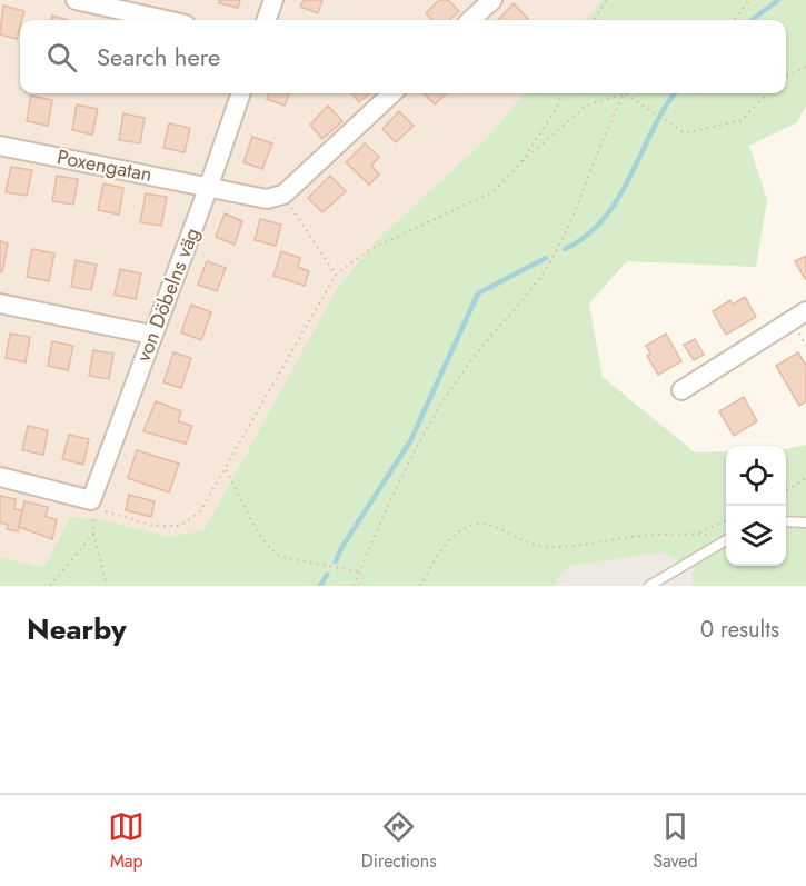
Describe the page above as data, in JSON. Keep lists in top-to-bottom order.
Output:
{
  "streets": {
    "street": ["Poxengatan", "von Döbelns väg"]
  },
  "crossings": [
    ["Poxengatan", "von Döbelns väg"]
  ],
  "page": {
    "search": "Search here",
    "heading": ["Nearby", "0 results"],
    "nav": ["Map", "Directions", "Saved"]
  }
}
